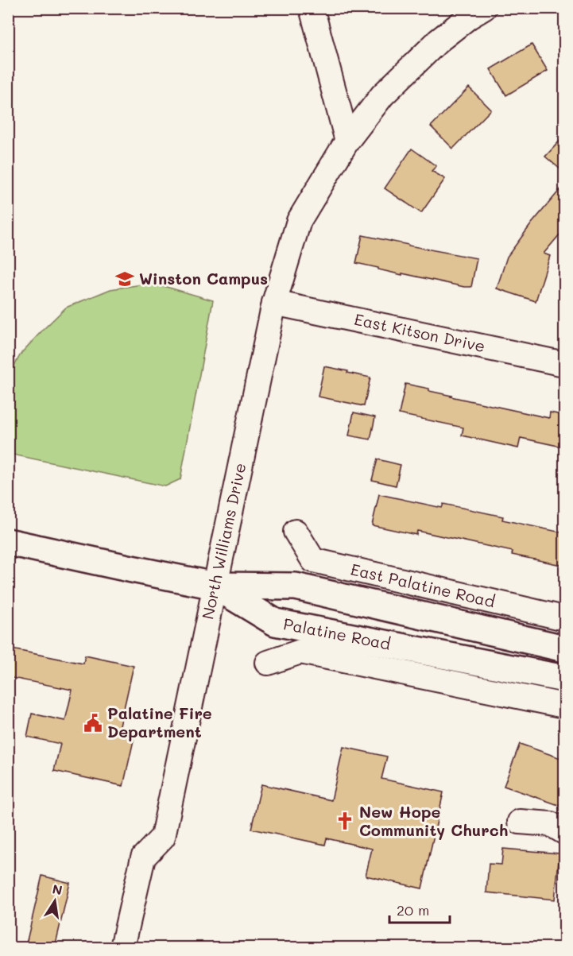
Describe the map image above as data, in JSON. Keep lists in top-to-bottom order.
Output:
{
  "streets": {
    "main road": ["Palatine Road"],
    "street": ["East Kitson Drive", "North Williams Drive", "East Palatine Road"]
  },
  "crossings": [
    ["East Kitson Drive", "North Williams Drive"],
    ["North Williams Drive", "Palatine Road"]
  ],
  "places": {
    "school or university": ["Winston Campus"],
    "public building": ["Palatine Fire Department"],
    "church": ["New Hope Community Church"]
  },
  "scale_bar": "20 m",
  "north": "top"
}
